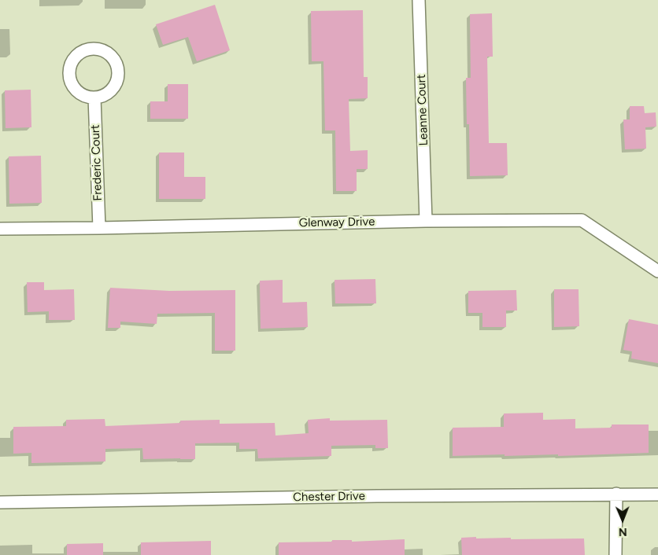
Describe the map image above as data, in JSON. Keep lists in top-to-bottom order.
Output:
{
  "streets": {
    "street": [
      "Leanne Court",
      "Frederic Court",
      "Glenway Drive",
      "Chester Drive"
    ]
  },
  "crossings": [
    ["Leanne Court", "Glenway Drive"],
    ["Frederic Court", "Glenway Drive"]
  ],
  "north": "bottom"
}
